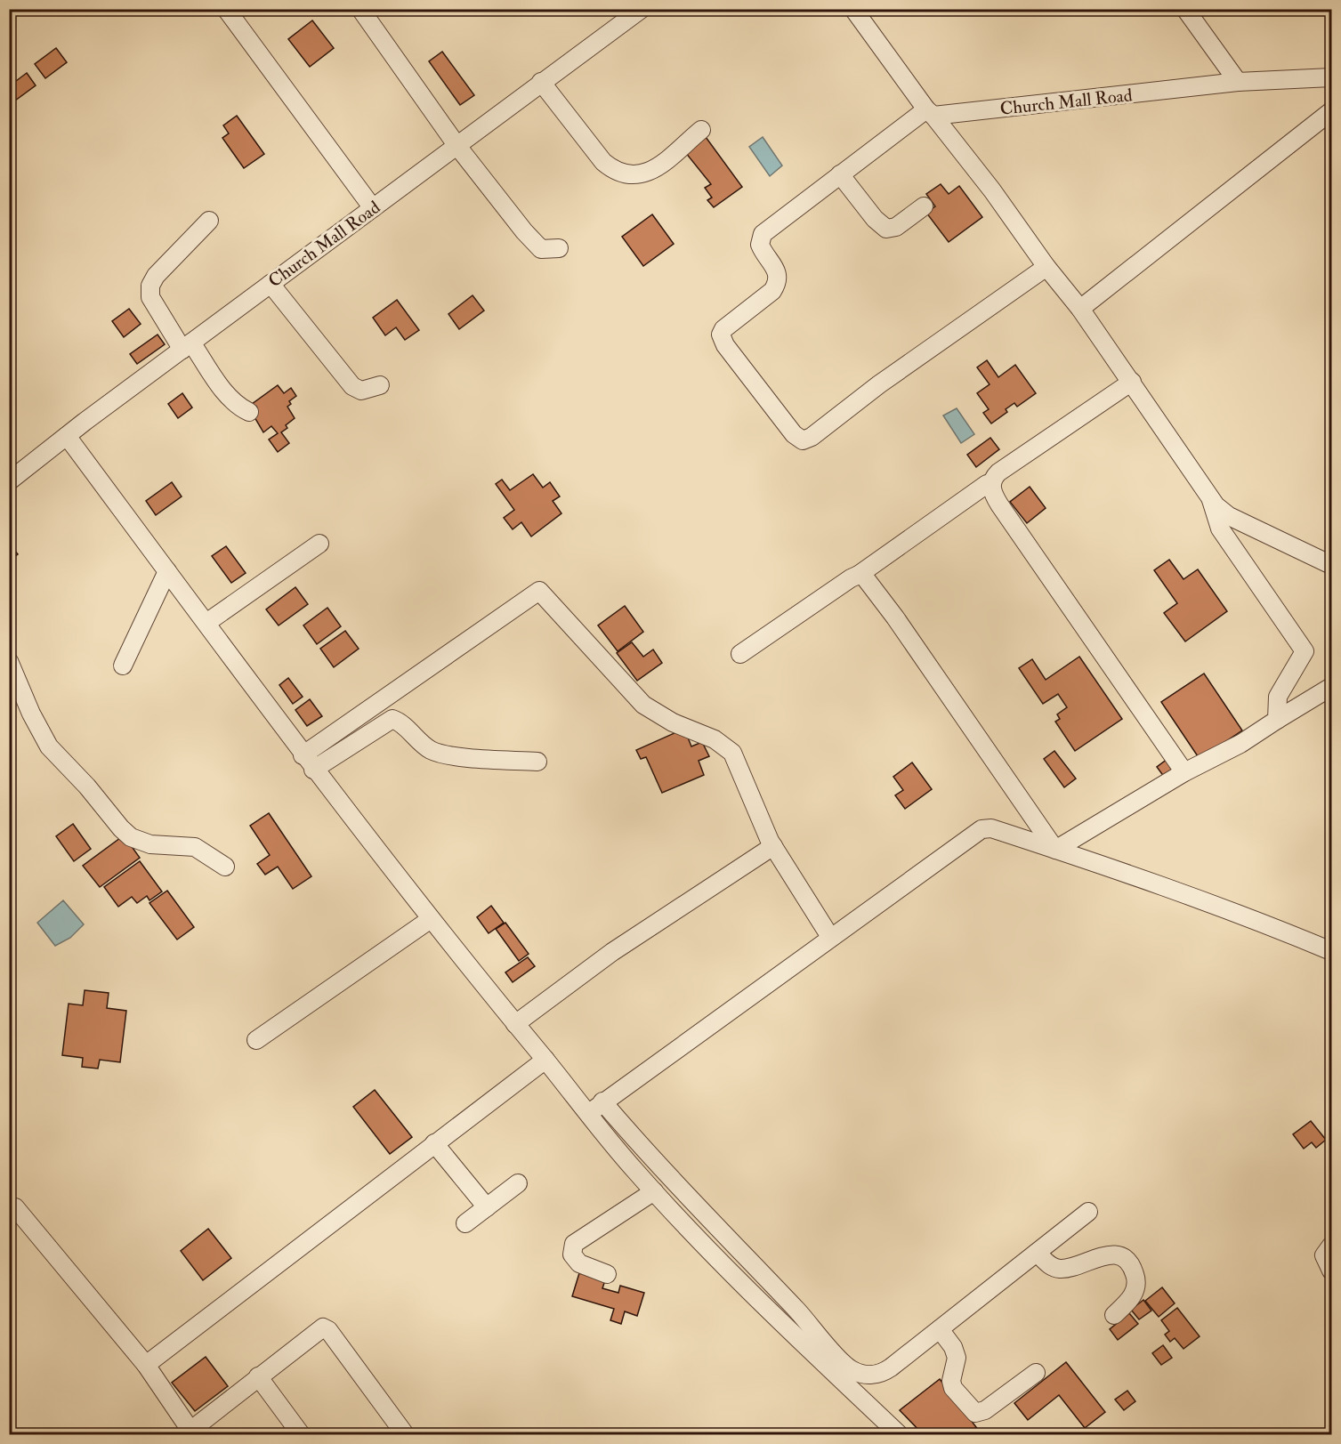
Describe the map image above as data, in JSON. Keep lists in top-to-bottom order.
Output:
{
  "streets": {
    "street": ["Church Mall Road"]
  }
}
